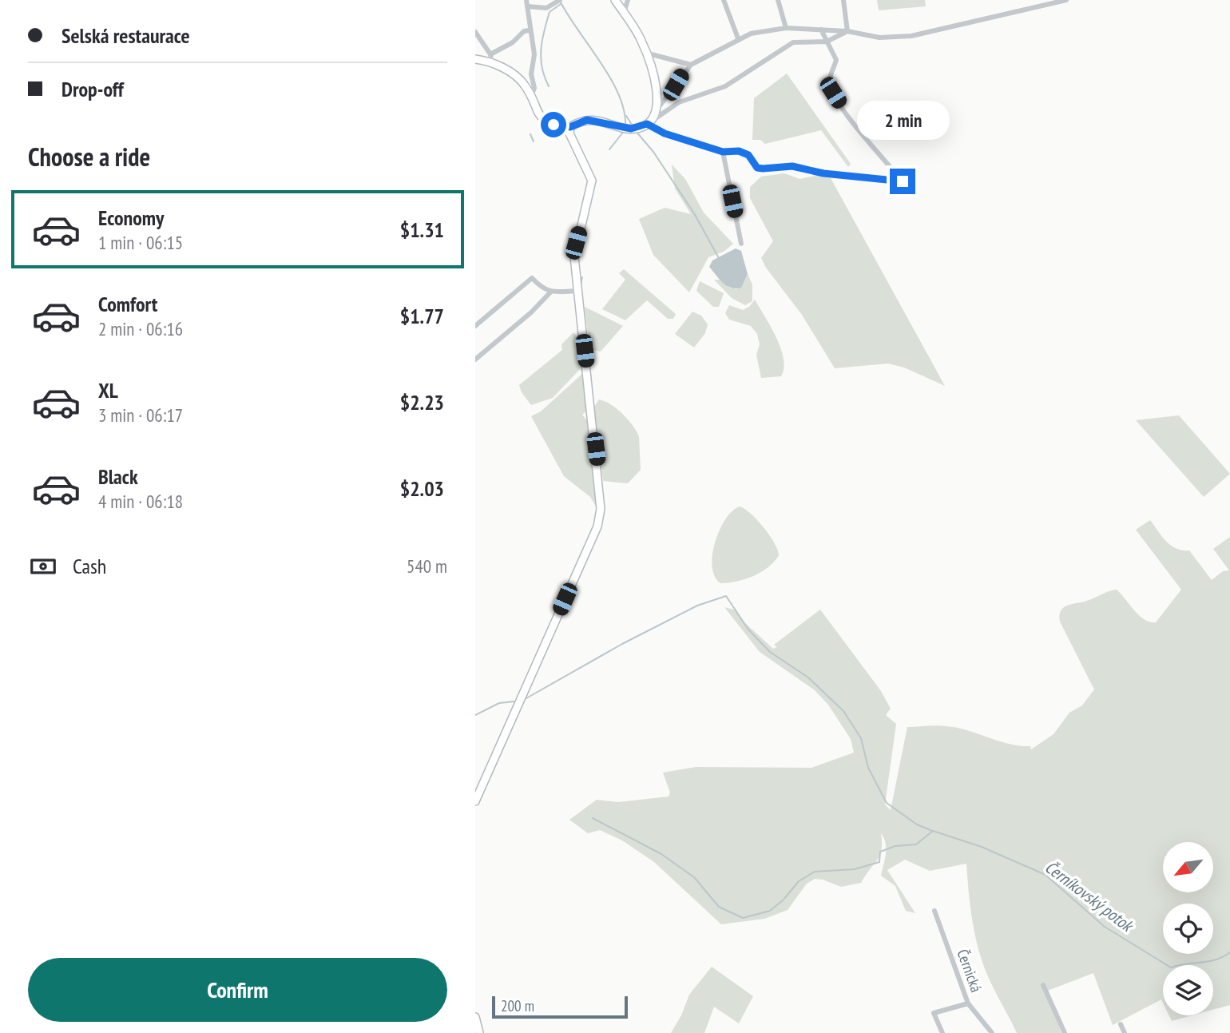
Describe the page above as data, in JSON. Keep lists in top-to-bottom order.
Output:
{
  "streets": {
    "street": ["Černická"]
  },
  "water": ["Černíkovský potok"],
  "scale_bar": "200 m",
  "north": "bottom left",
  "page": {
    "banner": ["Selská restaurace", "Drop-off"],
    "bubble": "2 min",
    "heading": "Choose a ride",
    "list": [
      {
        "name": "Economy",
        "note": "1 min · 06:15",
        "value": "$1.31"
      },
      {
        "name": "Comfort",
        "note": "2 min · 06:16",
        "value": "$1.77"
      },
      {
        "name": "XL",
        "note": "3 min · 06:17",
        "value": "$2.23"
      },
      {
        "name": "Black",
        "note": "4 min · 06:18",
        "value": "$2.03"
      }
    ],
    "pay": ["Cash", "540 m"],
    "buttons": "Confirm",
    "scale": "200 m"
  }
}
